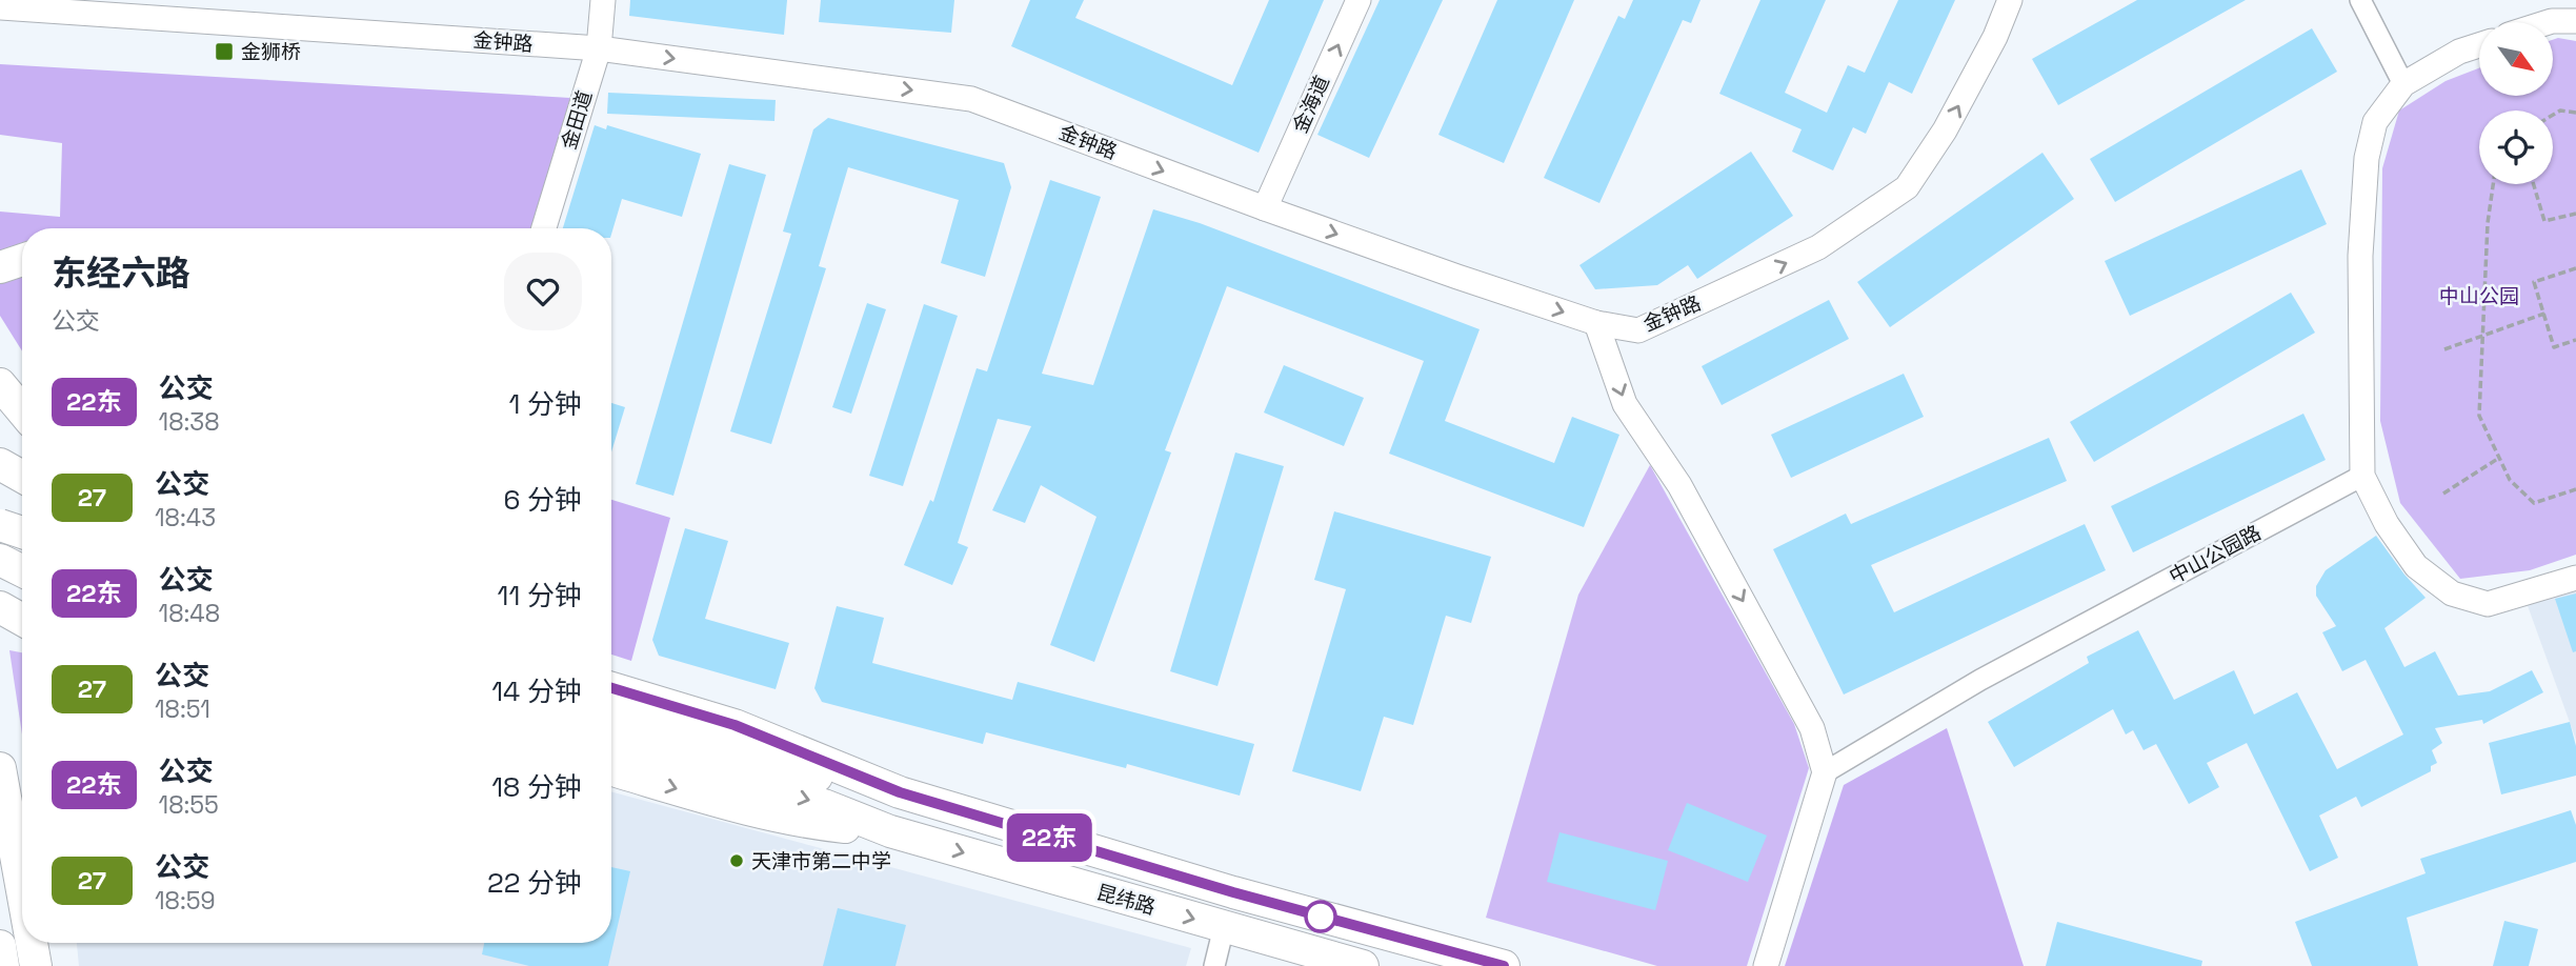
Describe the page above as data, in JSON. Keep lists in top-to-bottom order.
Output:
{
  "streets": {
    "main road": ["昆纬路"],
    "street": [
      "金钟路",
      "金海道",
      "金田道",
      "中山公园路"
    ]
  },
  "crossings": [
    ["金钟路", "金海道"],
    ["金钟路", "金田道"]
  ],
  "one_way": ["金钟路", "金海道"],
  "parks": ["中山公园"],
  "places": {
    "transit": ["金狮桥"],
    "other": ["天津市第二中学"]
  },
  "lines": ["bus line 22东"],
  "north": "bottom right",
  "page": {
    "on_map": "22东",
    "heading": ["东经六路", "公交"],
    "list": [
      {
        "mark": "22东",
        "name": "公交",
        "note": "18:38",
        "value": "1 分钟"
      },
      {
        "mark": "27",
        "name": "公交",
        "note": "18:43",
        "value": "6 分钟"
      },
      {
        "mark": "22东",
        "name": "公交",
        "note": "18:48",
        "value": "11 分钟"
      },
      {
        "mark": "27",
        "name": "公交",
        "note": "18:51",
        "value": "14 分钟"
      },
      {
        "mark": "22东",
        "name": "公交",
        "note": "18:55",
        "value": "18 分钟"
      },
      {
        "mark": "27",
        "name": "公交",
        "note": "18:59",
        "value": "22 分钟"
      }
    ]
  }
}
